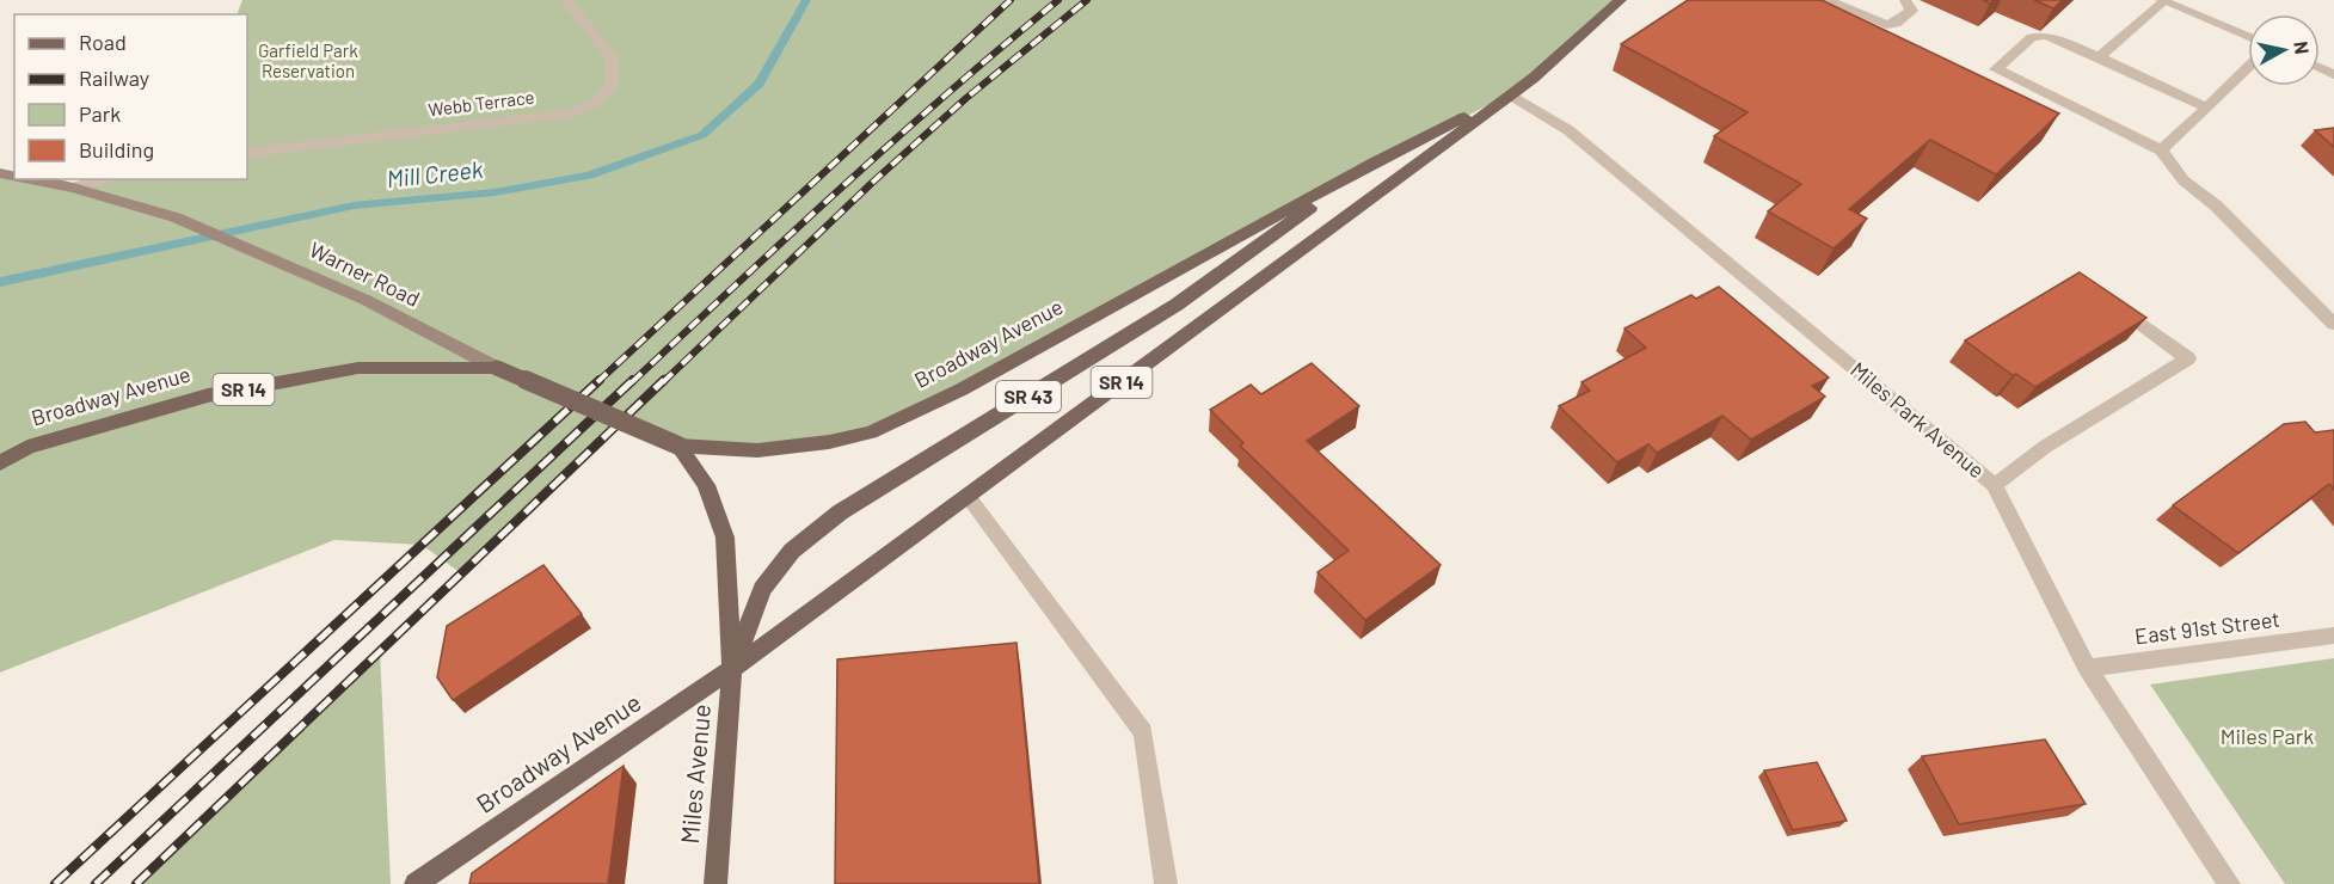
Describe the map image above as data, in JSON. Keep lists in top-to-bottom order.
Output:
{
  "streets": {
    "main road": [
      "Warner Road",
      "Broadway Avenue",
      "SR 14",
      "SR 43",
      "Miles Avenue"
    ],
    "street": ["Webb Terrace", "Miles Park Avenue", "East 91st Street"]
  },
  "crossings": [
    ["Warner Road", "Broadway Avenue"],
    ["Broadway Avenue", "SR 43"],
    ["Broadway Avenue", "Miles Park Avenue"],
    ["Broadway Avenue", "Miles Avenue"],
    ["SR 43", "Miles Avenue"],
    ["Miles Park Avenue", "East 91st Street"]
  ],
  "water": ["Mill Creek"],
  "parks": ["Garfield Park Reservation", "Miles Park"],
  "legend": [
    "Road",
    "Railway",
    "Park",
    "Building"
  ],
  "north": "right"
}
